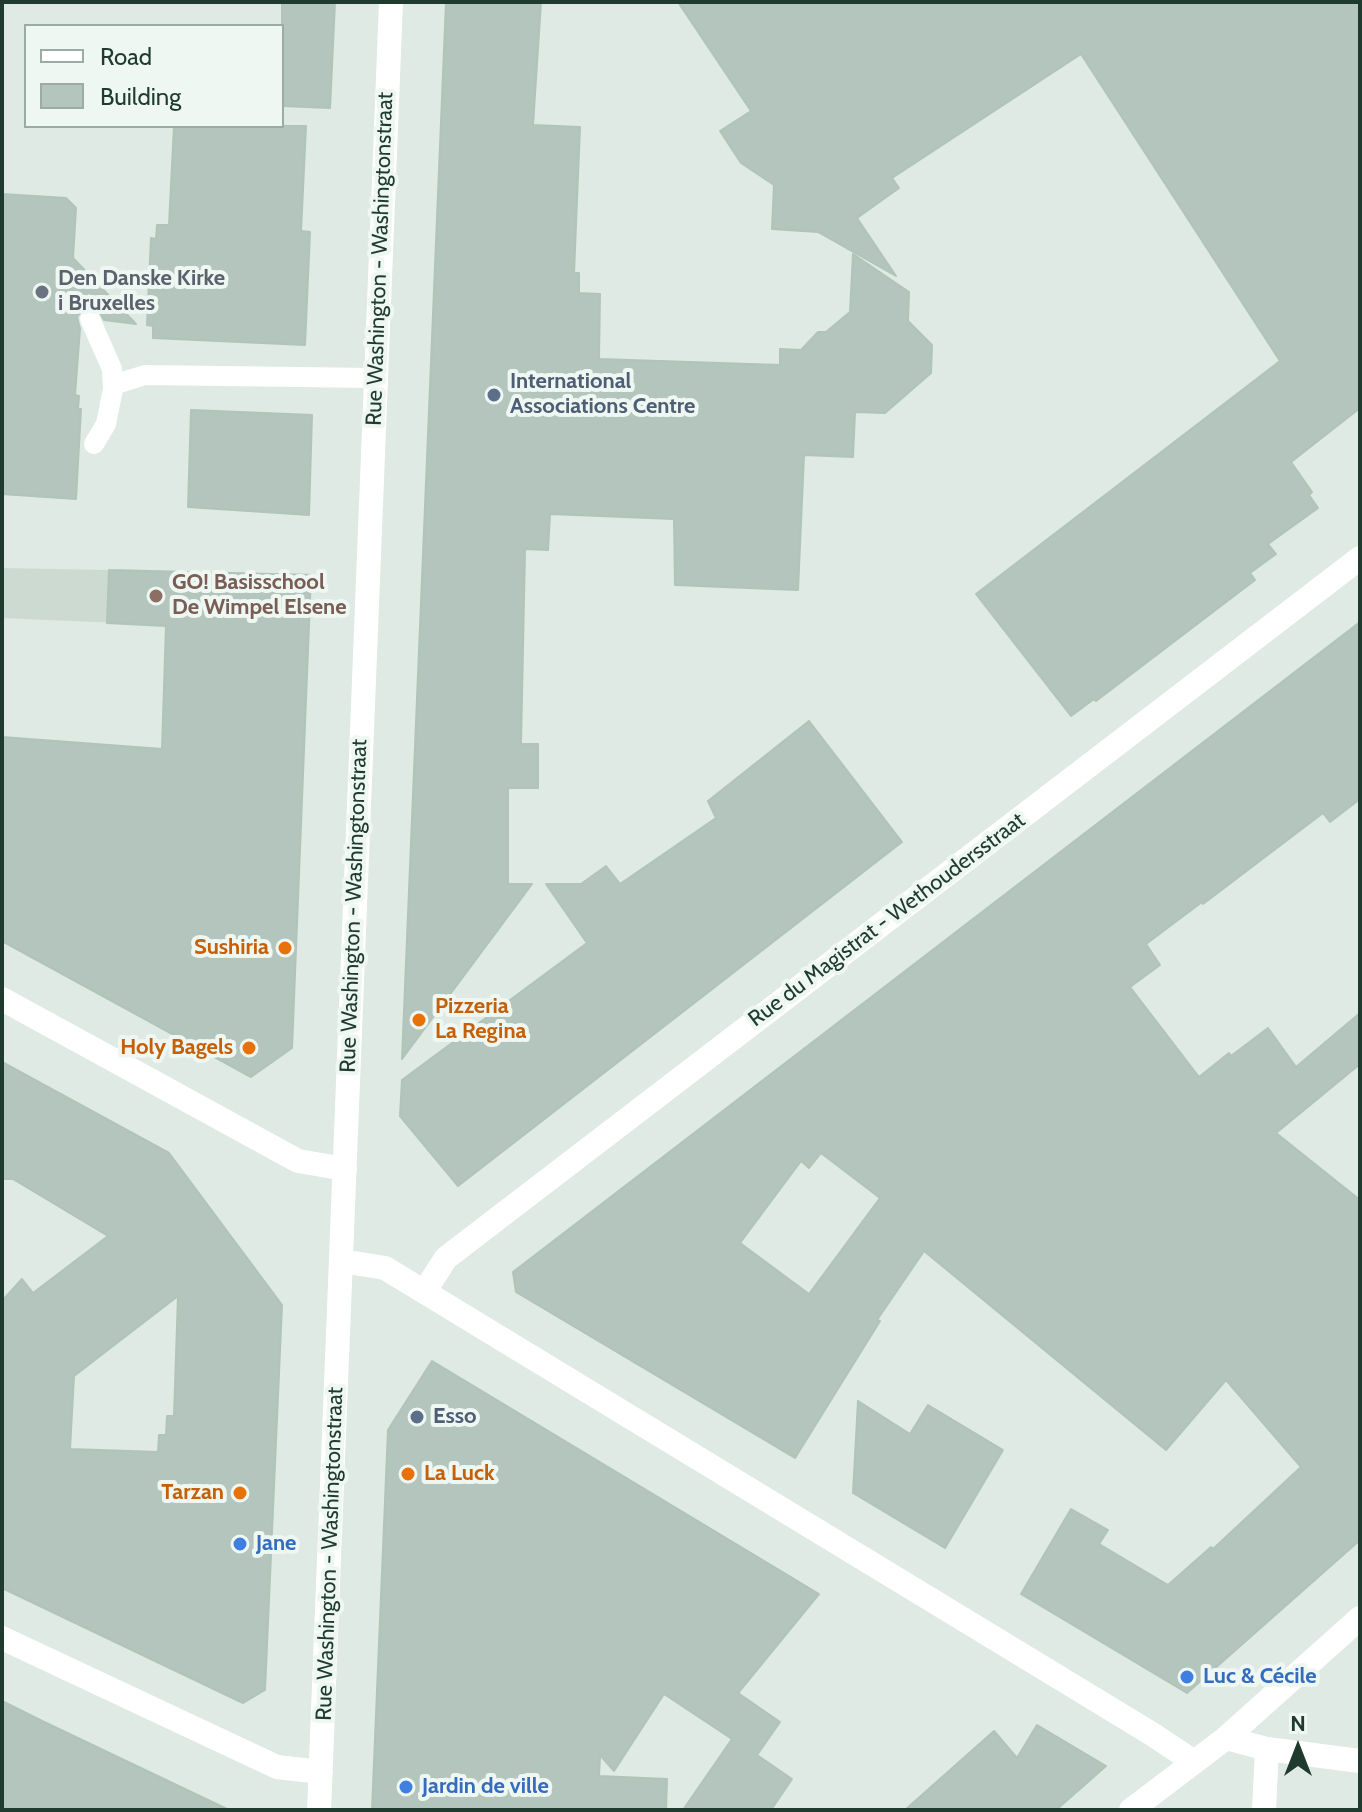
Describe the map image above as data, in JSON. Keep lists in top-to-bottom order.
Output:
{
  "streets": {
    "street": ["Rue Washington - Washingtonstraat", "Rue du Magistrat - Wethoudersstraat"]
  },
  "places": [
    "Den Danske Kirke i Bruxelles",
    "International Associations Centre",
    "GO! Basisschool De Wimpel Elsene",
    "Sushiria",
    "Pizzeria La Regina",
    "Holy Bagels",
    "Esso",
    "La Luck",
    "Tarzan",
    "Jane",
    "Luc & Cécile",
    "Jardin de ville"
  ],
  "legend": ["Road", "Building"],
  "north": "top"
}
